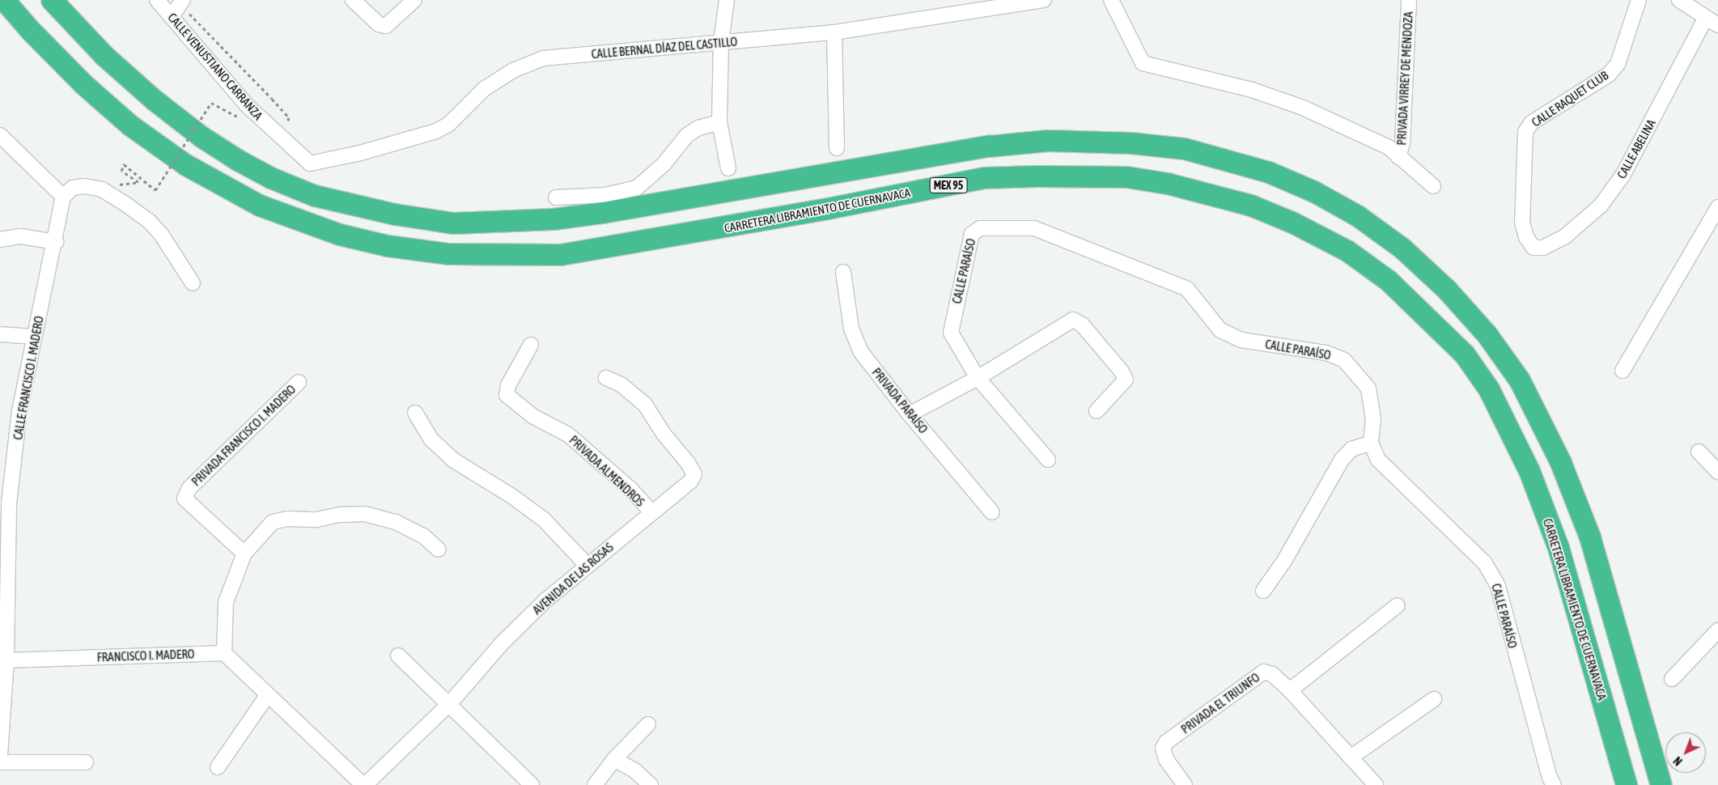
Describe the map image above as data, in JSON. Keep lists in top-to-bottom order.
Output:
{
  "streets": {
    "highway": ["MEX 95", "CARRETERA LIBRAMIENTO DE CUERNAVACA"],
    "street": [
      "CALLE BERNAL DÍAZ DEL CASTILLO",
      "CALLE VENUSTIANO CARRANZA",
      "PRIVADA VIRREY DE MENDOZA",
      "CALLE RAQUET CLUB",
      "CALLE ABELINA",
      "CALLE PARAÍSO",
      "CALLE FRANCISCO I. MADERO",
      "PRIVADA PARAÍSO",
      "PRIVADA FRANCISCO I. MADERO",
      "PRIVADA ALMENDROS",
      "AVENIDA DE LAS ROSAS",
      "FRANCISCO I. MADERO",
      "PRIVADA EL TRIUNFO"
    ]
  },
  "crossings": [
    ["CALLE BERNAL DÍAZ DEL CASTILLO", "CALLE VENUSTIANO CARRANZA"],
    ["CALLE RAQUET CLUB", "CALLE ABELINA"],
    ["CALLE FRANCISCO I. MADERO", "FRANCISCO I. MADERO"],
    ["PRIVADA ALMENDROS", "AVENIDA DE LAS ROSAS"]
  ],
  "north": "bottom left"
}
